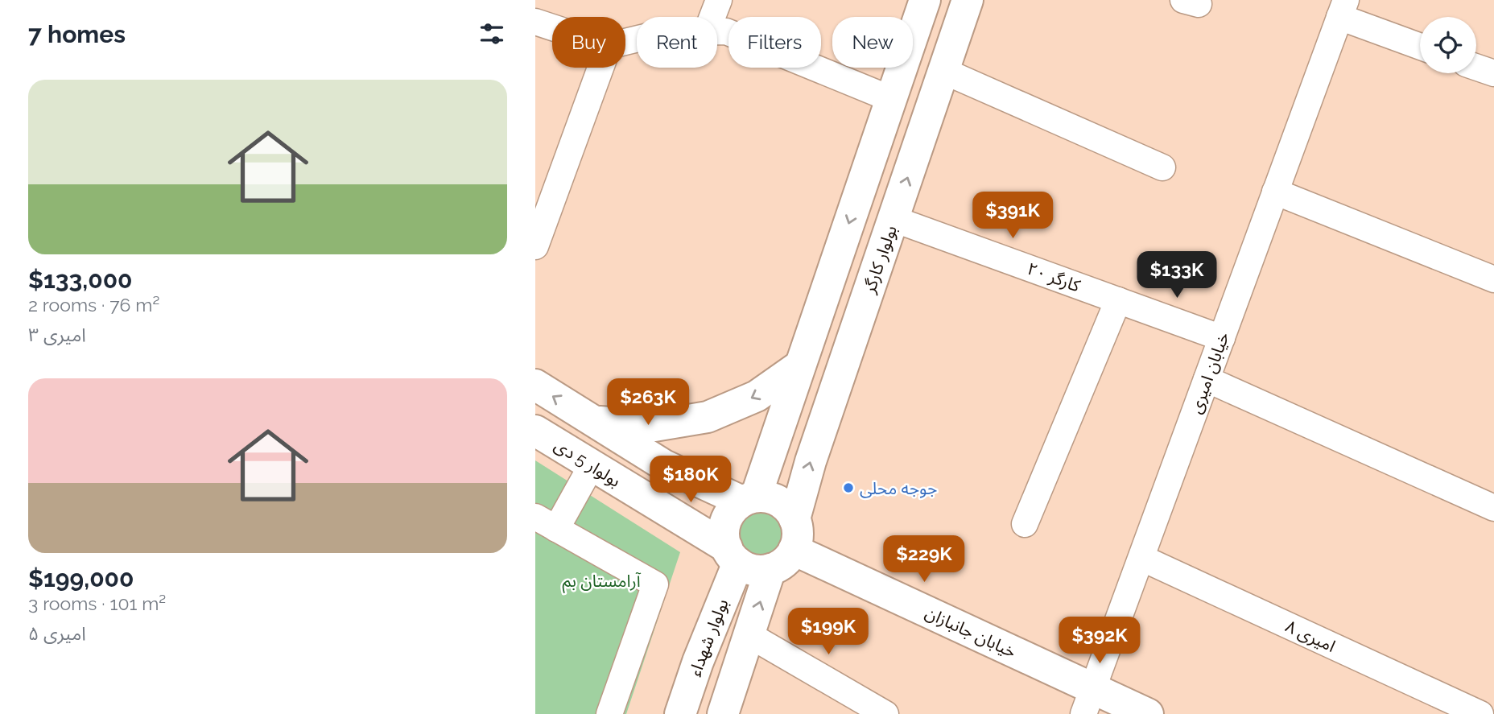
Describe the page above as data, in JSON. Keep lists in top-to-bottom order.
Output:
{
  "streets": {
    "main road": [
      "بولوار کارگر",
      "بولوار 5 دی",
      "خیابان جانبازان",
      "بولوار شهداء"
    ],
    "street": ["کارگر ۲۰", "خیابان امیری", "امیری ۸"]
  },
  "crossings": [
    ["بولوار کارگر", "کارگر ۲۰"],
    ["بولوار کارگر", "بولوار 5 دی"],
    ["بولوار کارگر", "خیابان جانبازان"],
    ["بولوار کارگر", "بولوار شهداء"],
    ["کارگر ۲۰", "خیابان امیری"],
    ["خیابان امیری", "خیابان جانبازان"],
    ["خیابان امیری", "امیری ۸"],
    ["بولوار 5 دی", "خیابان جانبازان"],
    ["بولوار 5 دی", "بولوار شهداء"],
    ["خیابان جانبازان", "بولوار شهداء"]
  ],
  "parks": ["آرامستان بم"],
  "places": ["جوجه محلی"],
  "page": {
    "heading": "7 homes",
    "chip": [
      "Buy",
      "Rent",
      "Filters",
      "New"
    ],
    "list": [
      {
        "name": "$133,000",
        "note": "2 rooms · 76 m² · امیری ۳"
      },
      {
        "name": "$199,000",
        "note": "3 rooms · 101 m² · امیری ۵"
      }
    ],
    "price": [
      "$391K",
      "$133K",
      "$263K",
      "$180K",
      "$229K",
      "$199K",
      "$392K"
    ]
  }
}
